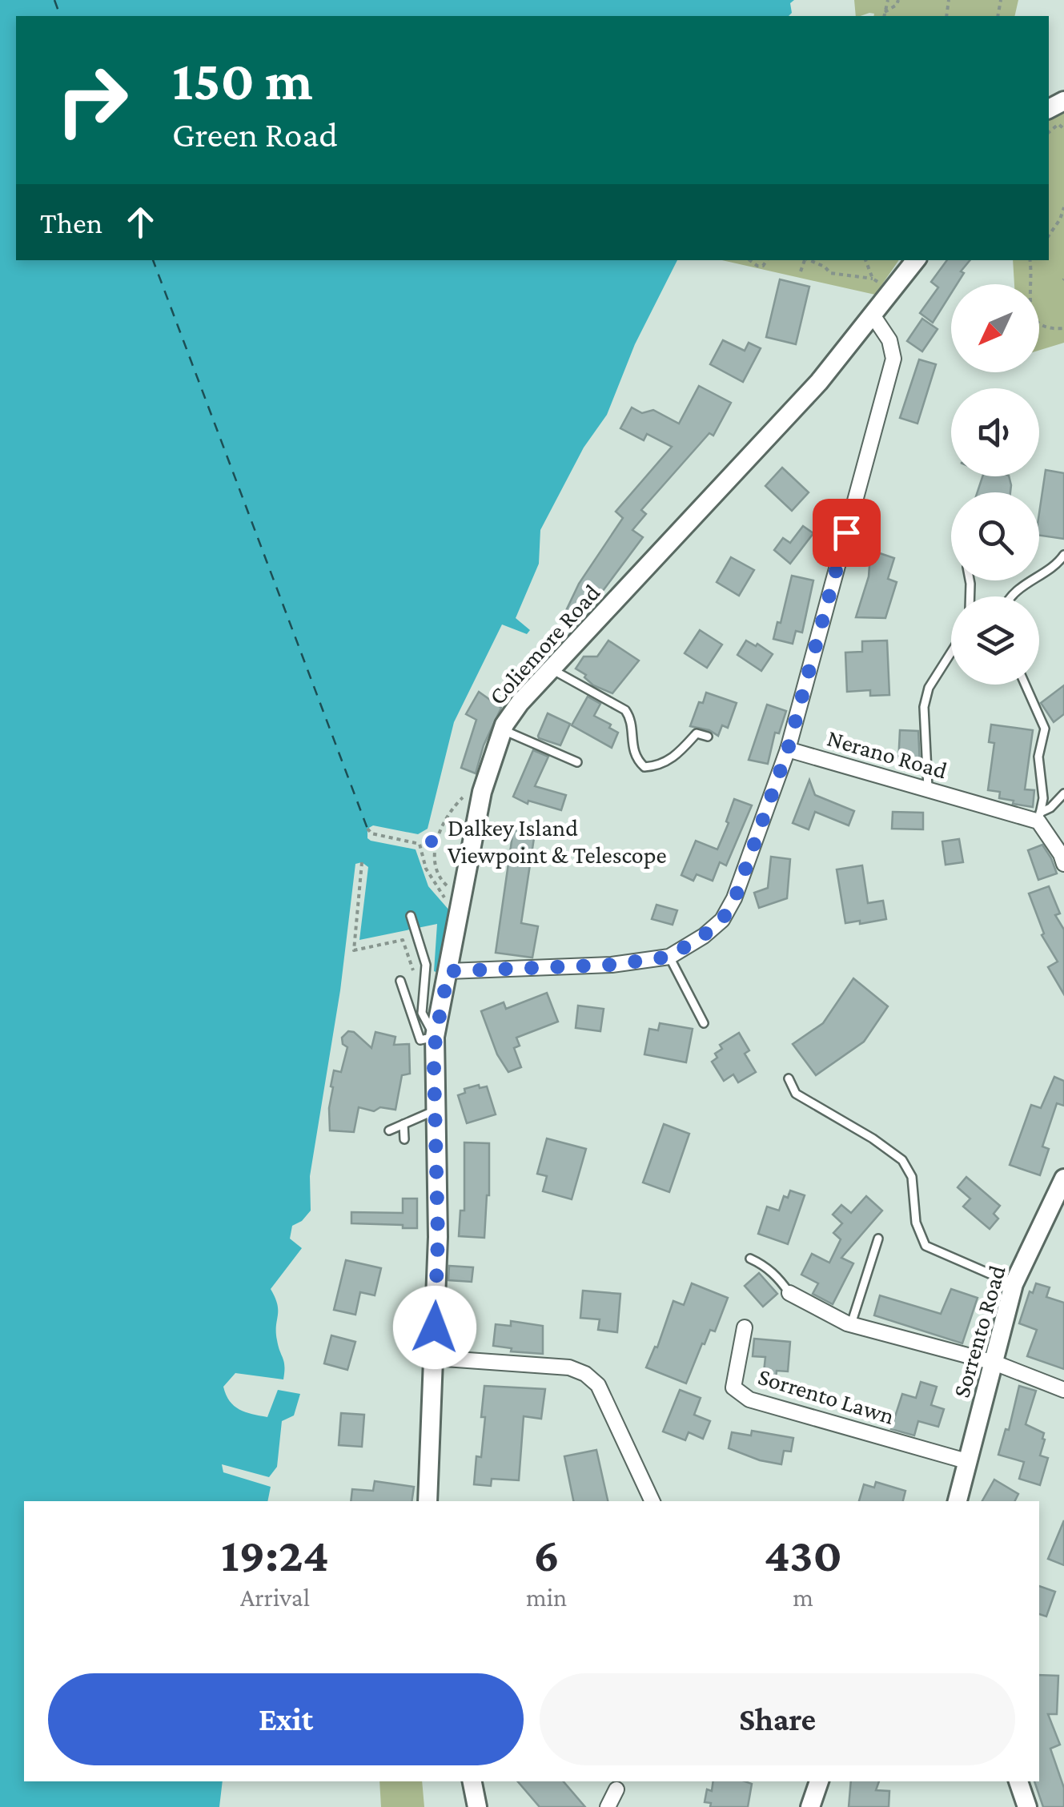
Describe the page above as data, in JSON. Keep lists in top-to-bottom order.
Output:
{
  "streets": {
    "street": [
      "Coliemore Road",
      "Nerano Road",
      "Sorrento Road",
      "Sorrento Lawn"
    ]
  },
  "crossings": [
    ["Coliemore Road", "Nerano Road"],
    ["Sorrento Road", "Sorrento Lawn"]
  ],
  "places": ["Dalkey Island Viewpoint & Telescope"],
  "north": "bottom left",
  "page": {
    "turn": ["150 m", "Green Road"],
    "then": "Then",
    "eta": [
      "19:24",
      "Arrival",
      "6",
      "min",
      "430",
      "m"
    ],
    "buttons": ["Exit", "Share"]
  }
}
